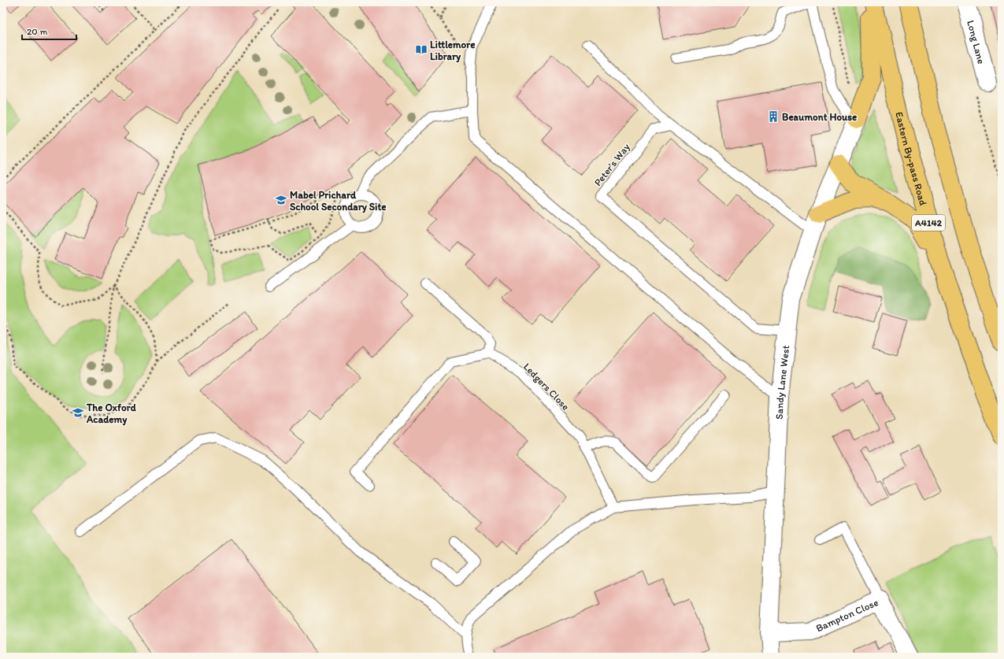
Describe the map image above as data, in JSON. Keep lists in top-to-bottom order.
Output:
{
  "streets": {
    "highway": ["Eastern By-pass Road", "A4142"],
    "street": ["Long Lane", "Sandy Lane West", "Bampton Close"],
    "lane": ["Peter's Way", "Ledgers Close"]
  },
  "crossings": [
    ["Peter's Way", "Sandy Lane West"],
    ["Sandy Lane West", "Bampton Close"]
  ],
  "places": {
    "library": ["Littlemore Library"],
    "building": ["Beaumont House"],
    "school or university": ["Mabel Prichard School Secondary Site", "The Oxford Academy"]
  },
  "scale_bar": "20 m"
}
